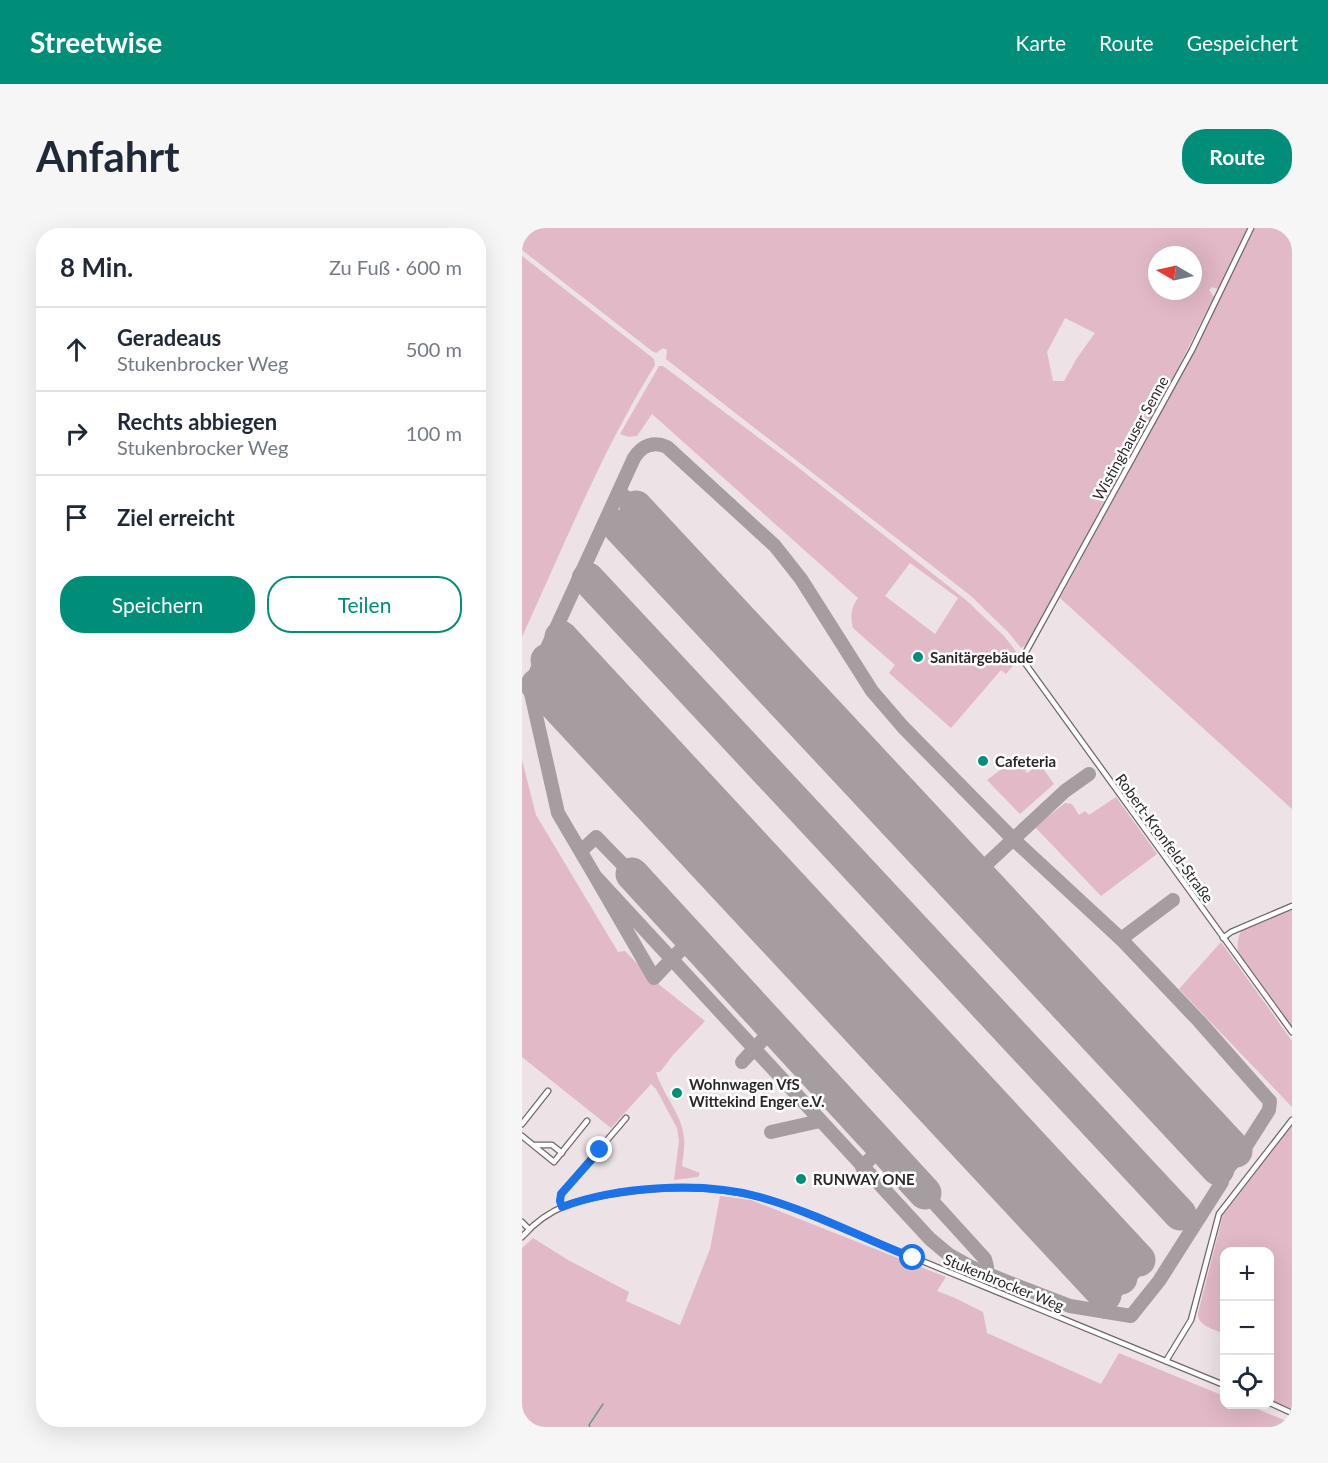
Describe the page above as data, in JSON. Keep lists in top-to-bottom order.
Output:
{
  "streets": {
    "street": ["Wistinghauser Senne", "Robert-Kronfeld-Straße", "Stukenbrocker Weg"]
  },
  "crossings": [
    ["Wistinghauser Senne", "Robert-Kronfeld-Straße"]
  ],
  "places": [
    "Sanitärgebäude",
    "Cafeteria",
    "Wohnwagen VfS Wittekind Enger e.V.",
    "RUNWAY ONE"
  ],
  "north": "left",
  "page": {
    "header": "Streetwise",
    "nav": ["Karte", "Route", "Gespeichert"],
    "buttons": [
      "Route",
      ["Speichern", "Teilen"]
    ],
    "title": "Anfahrt",
    "heading": ["8 Min.", "Zu Fuß · 600 m"],
    "list": [
      ["Geradeaus", "Stukenbrocker Weg", "500 m"],
      ["Rechts abbiegen", "Stukenbrocker Weg", "100 m"],
      "Ziel erreicht"
    ],
    "map_buttons": ["+", "−"]
  }
}
